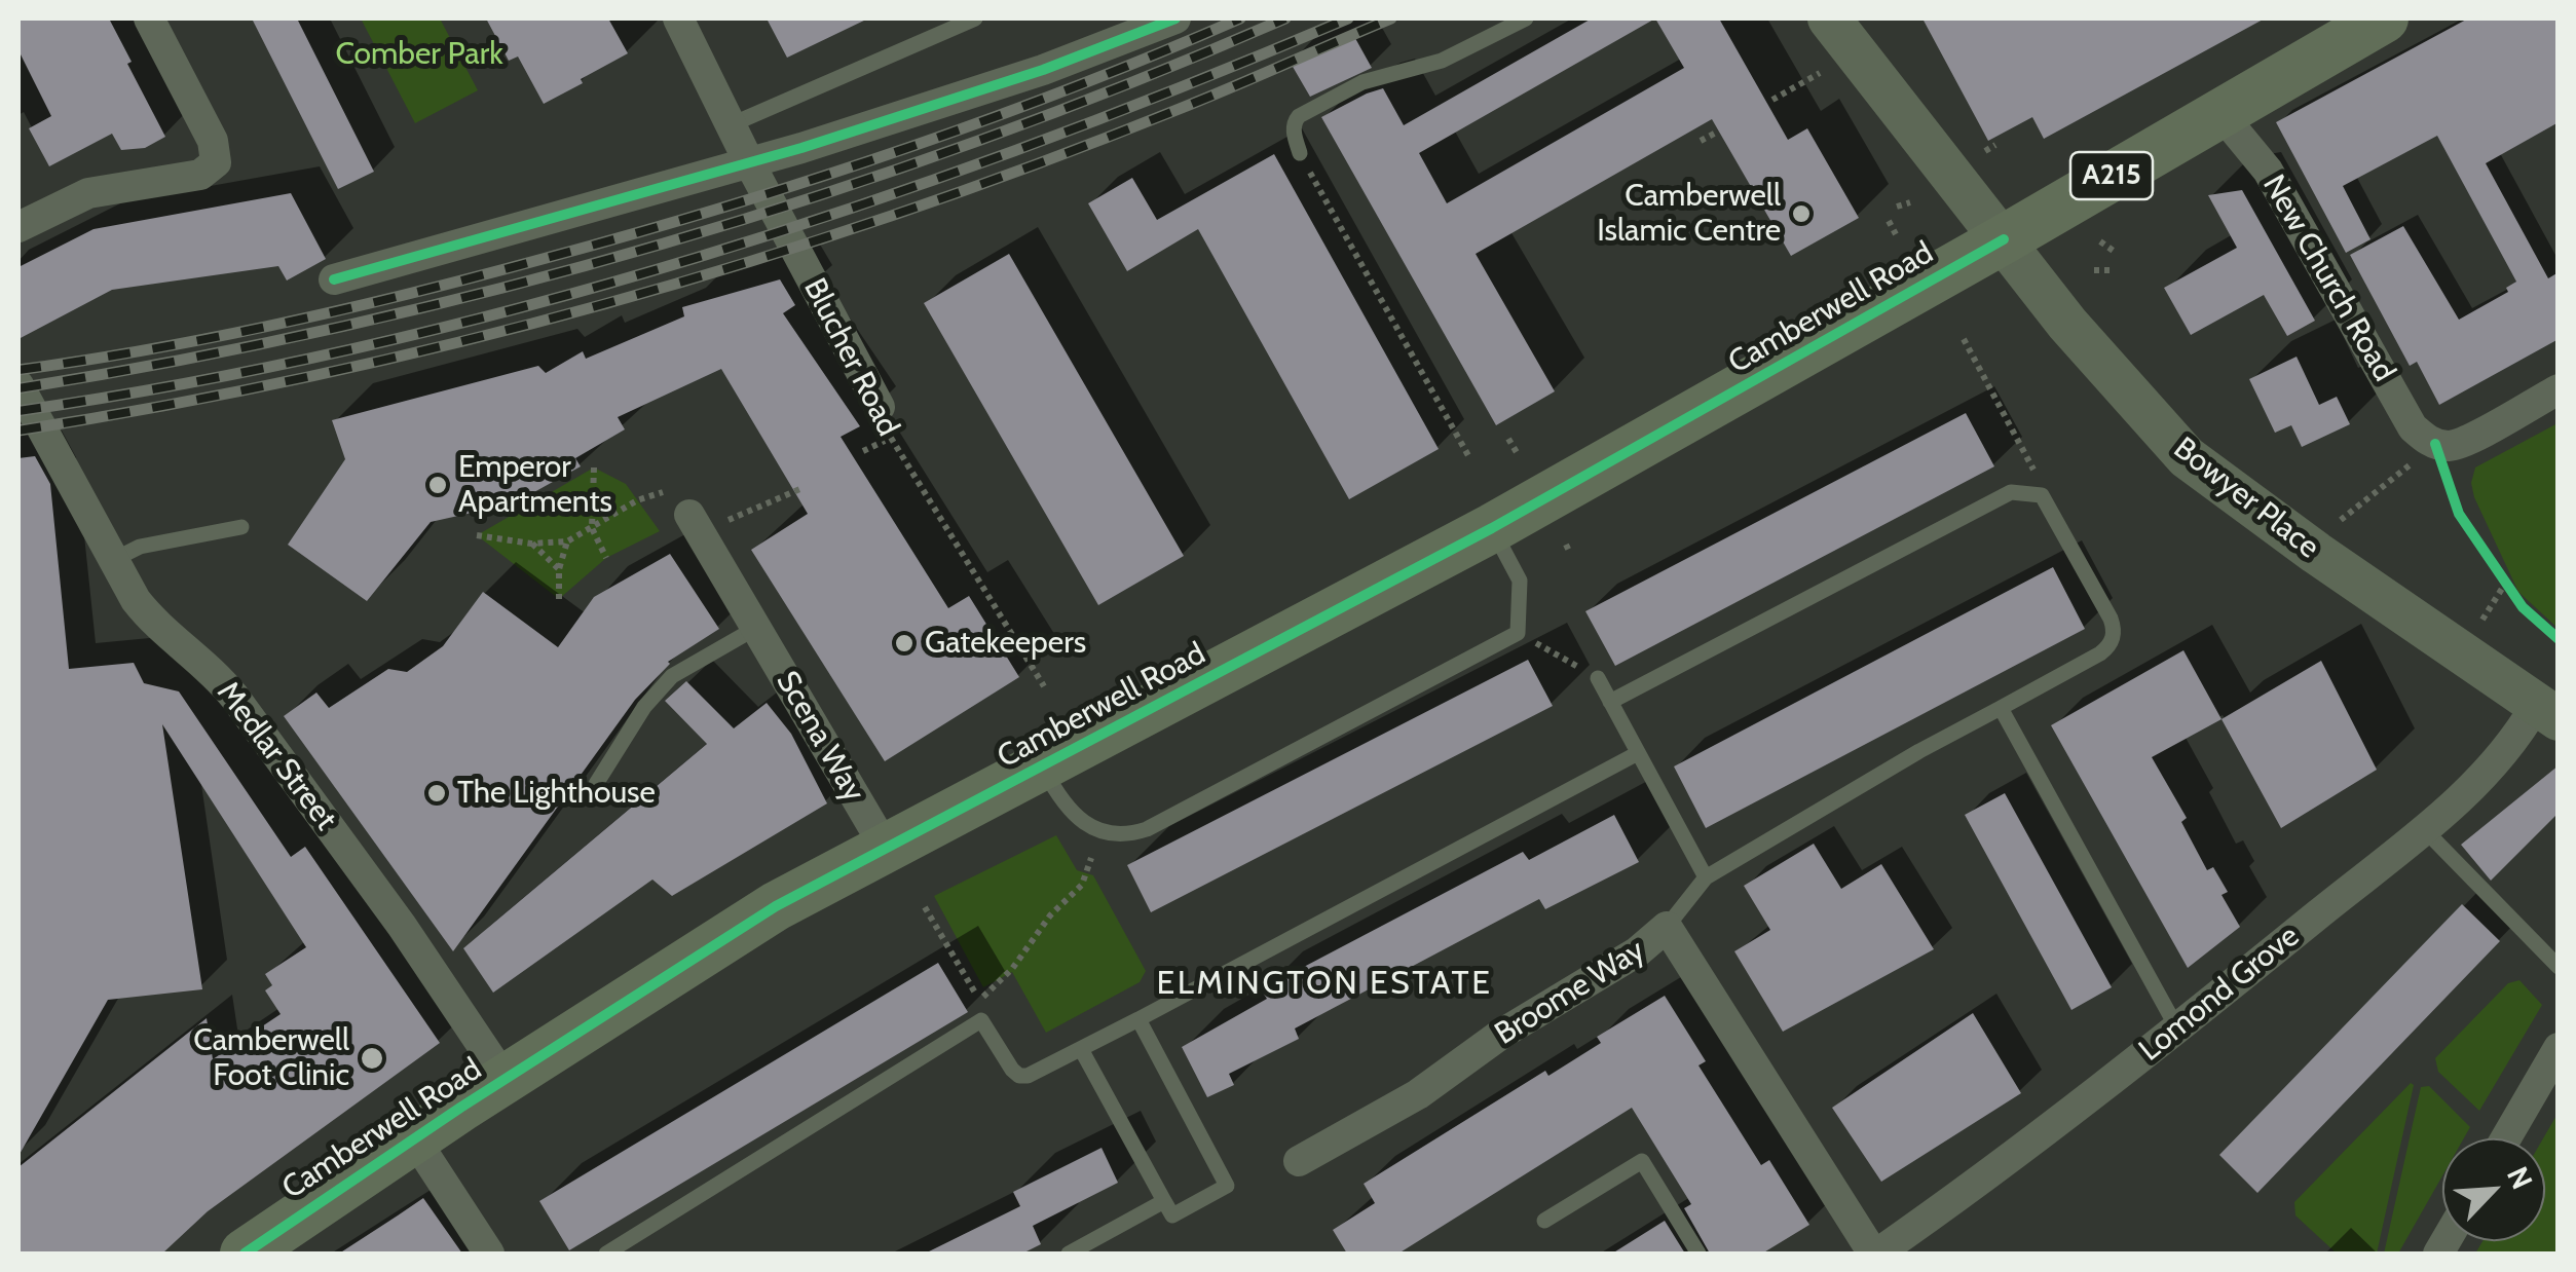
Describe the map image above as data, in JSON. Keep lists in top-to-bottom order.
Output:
{
  "streets": {
    "main road": ["A215", "Camberwell Road", "Bowyer Place"],
    "street": [
      "New Church Road",
      "Blucher Road",
      "Scena Way",
      "Medlar Street",
      "Broome Way",
      "Lomond Grove"
    ]
  },
  "crossings": [
    ["New Church Road", "Camberwell Road"],
    ["Camberwell Road", "Bowyer Place"],
    ["Camberwell Road", "Scena Way"],
    ["Camberwell Road", "Medlar Street"],
    ["Bowyer Place", "Lomond Grove"],
    ["Broome Way", "Lomond Grove"]
  ],
  "districts": ["ELMINGTON ESTATE"],
  "parks": ["Comber Park"],
  "places": [
    "Camberwell Islamic Centre",
    "Emperor Apartments",
    "Gatekeepers",
    "The Lighthouse",
    "Camberwell Foot Clinic"
  ],
  "north": "top right"
}
